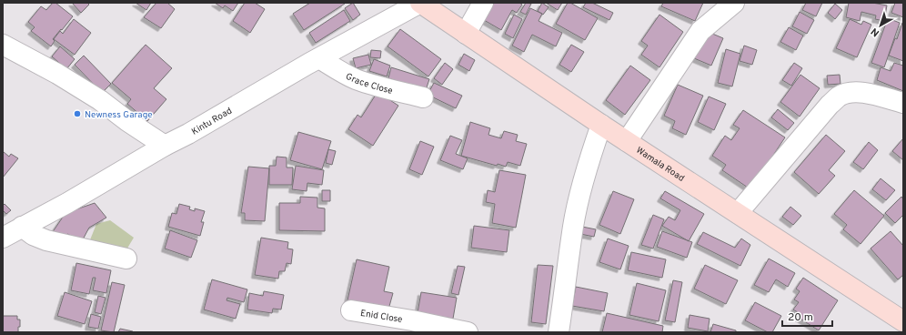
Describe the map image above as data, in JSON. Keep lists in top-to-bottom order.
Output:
{
  "streets": {
    "street": [
      "Grace Close",
      "Kintu Road",
      "Wamala Road",
      "Enid Close"
    ]
  },
  "crossings": [
    ["Grace Close", "Kintu Road"],
    ["Kintu Road", "Wamala Road"]
  ],
  "places": ["Newness Garage"],
  "scale_bar": "20 m",
  "north": "bottom left"
}
